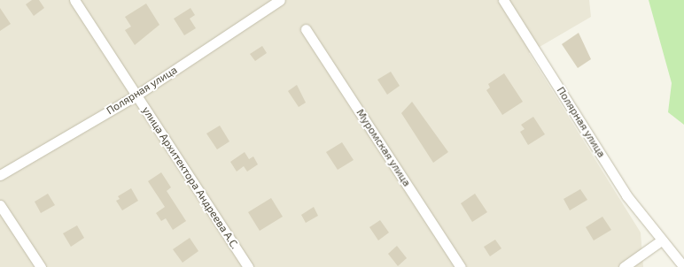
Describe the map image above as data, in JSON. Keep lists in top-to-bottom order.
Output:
{
  "streets": {
    "street": ["Полярная улица", "Муромская улица", "улица Архитектора Андреева А.С."]
  },
  "crossings": [
    ["Полярная улица", "улица Архитектора Андреева А.С."]
  ]
}
